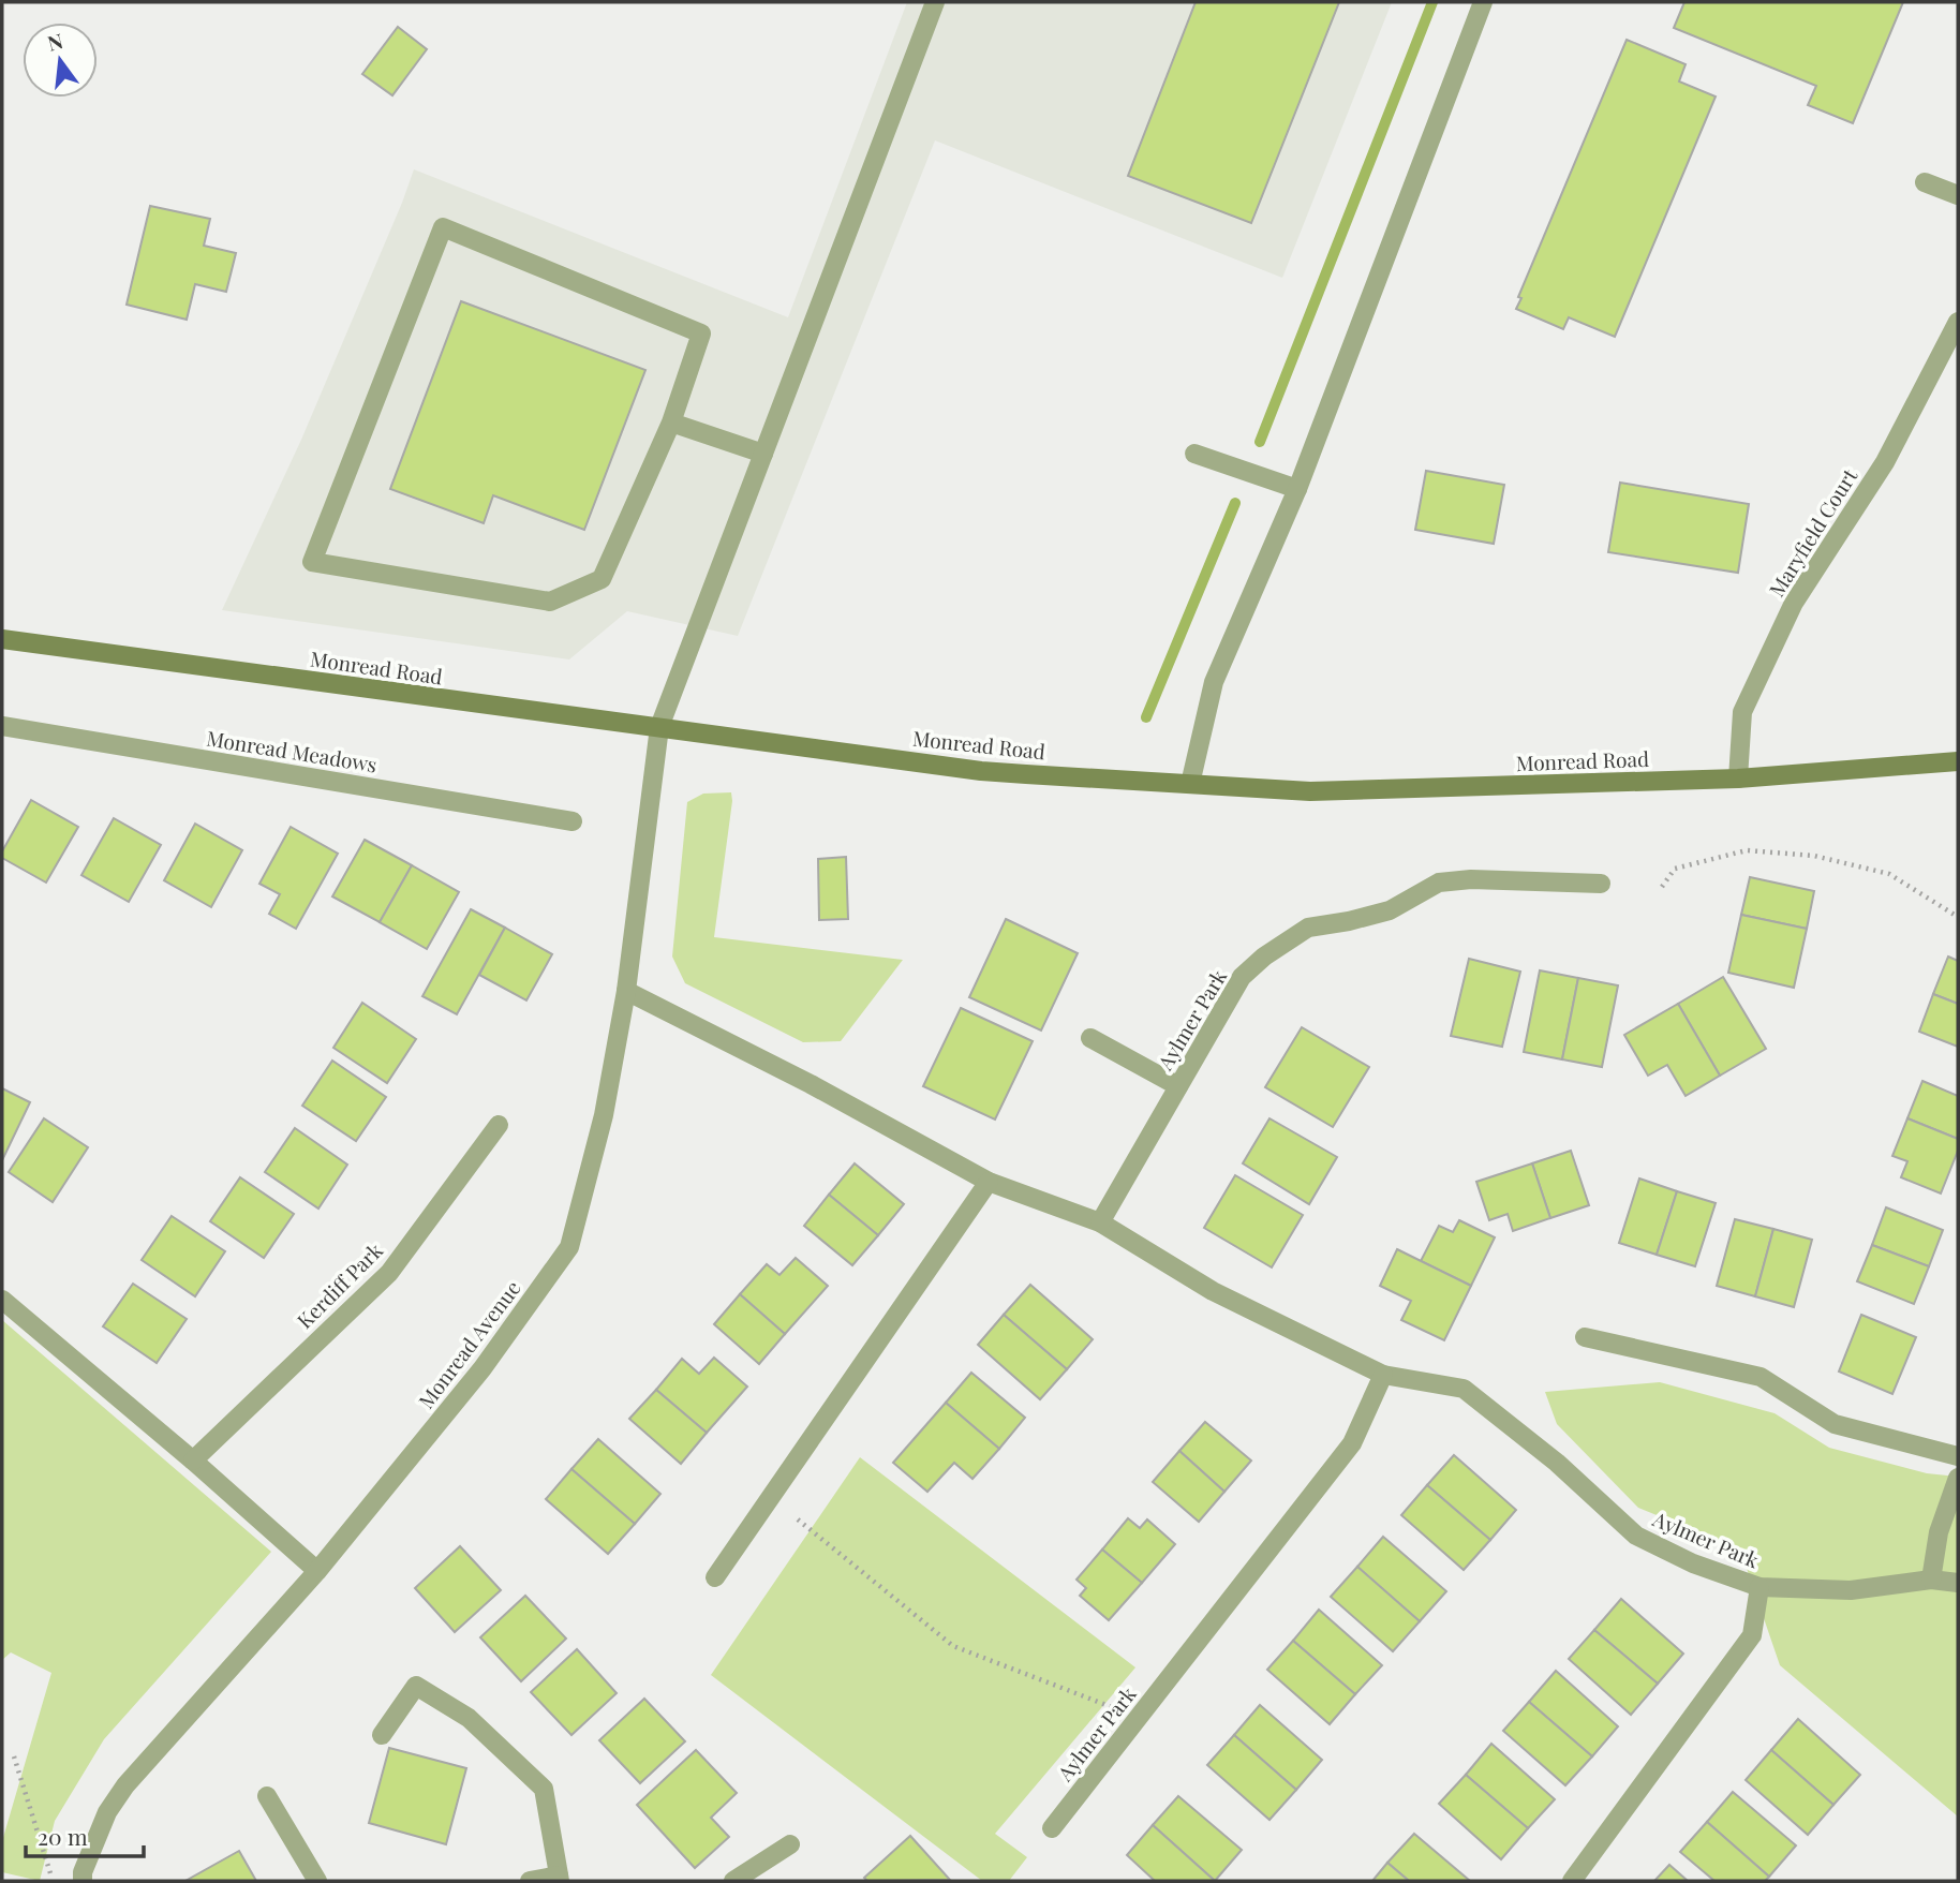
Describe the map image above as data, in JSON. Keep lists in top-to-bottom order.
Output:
{
  "streets": {
    "street": [
      "Maryfield Court",
      "Monread Road",
      "Monread Meadows",
      "Aylmer Park",
      "Kerdiff Park",
      "Monread Avenue"
    ]
  },
  "crossings": [
    ["Maryfield Court", "Monread Road"],
    ["Monread Road", "Monread Avenue"],
    ["Aylmer Park", "Monread Avenue"]
  ],
  "scale_bar": "20 m",
  "north": "top"
}
